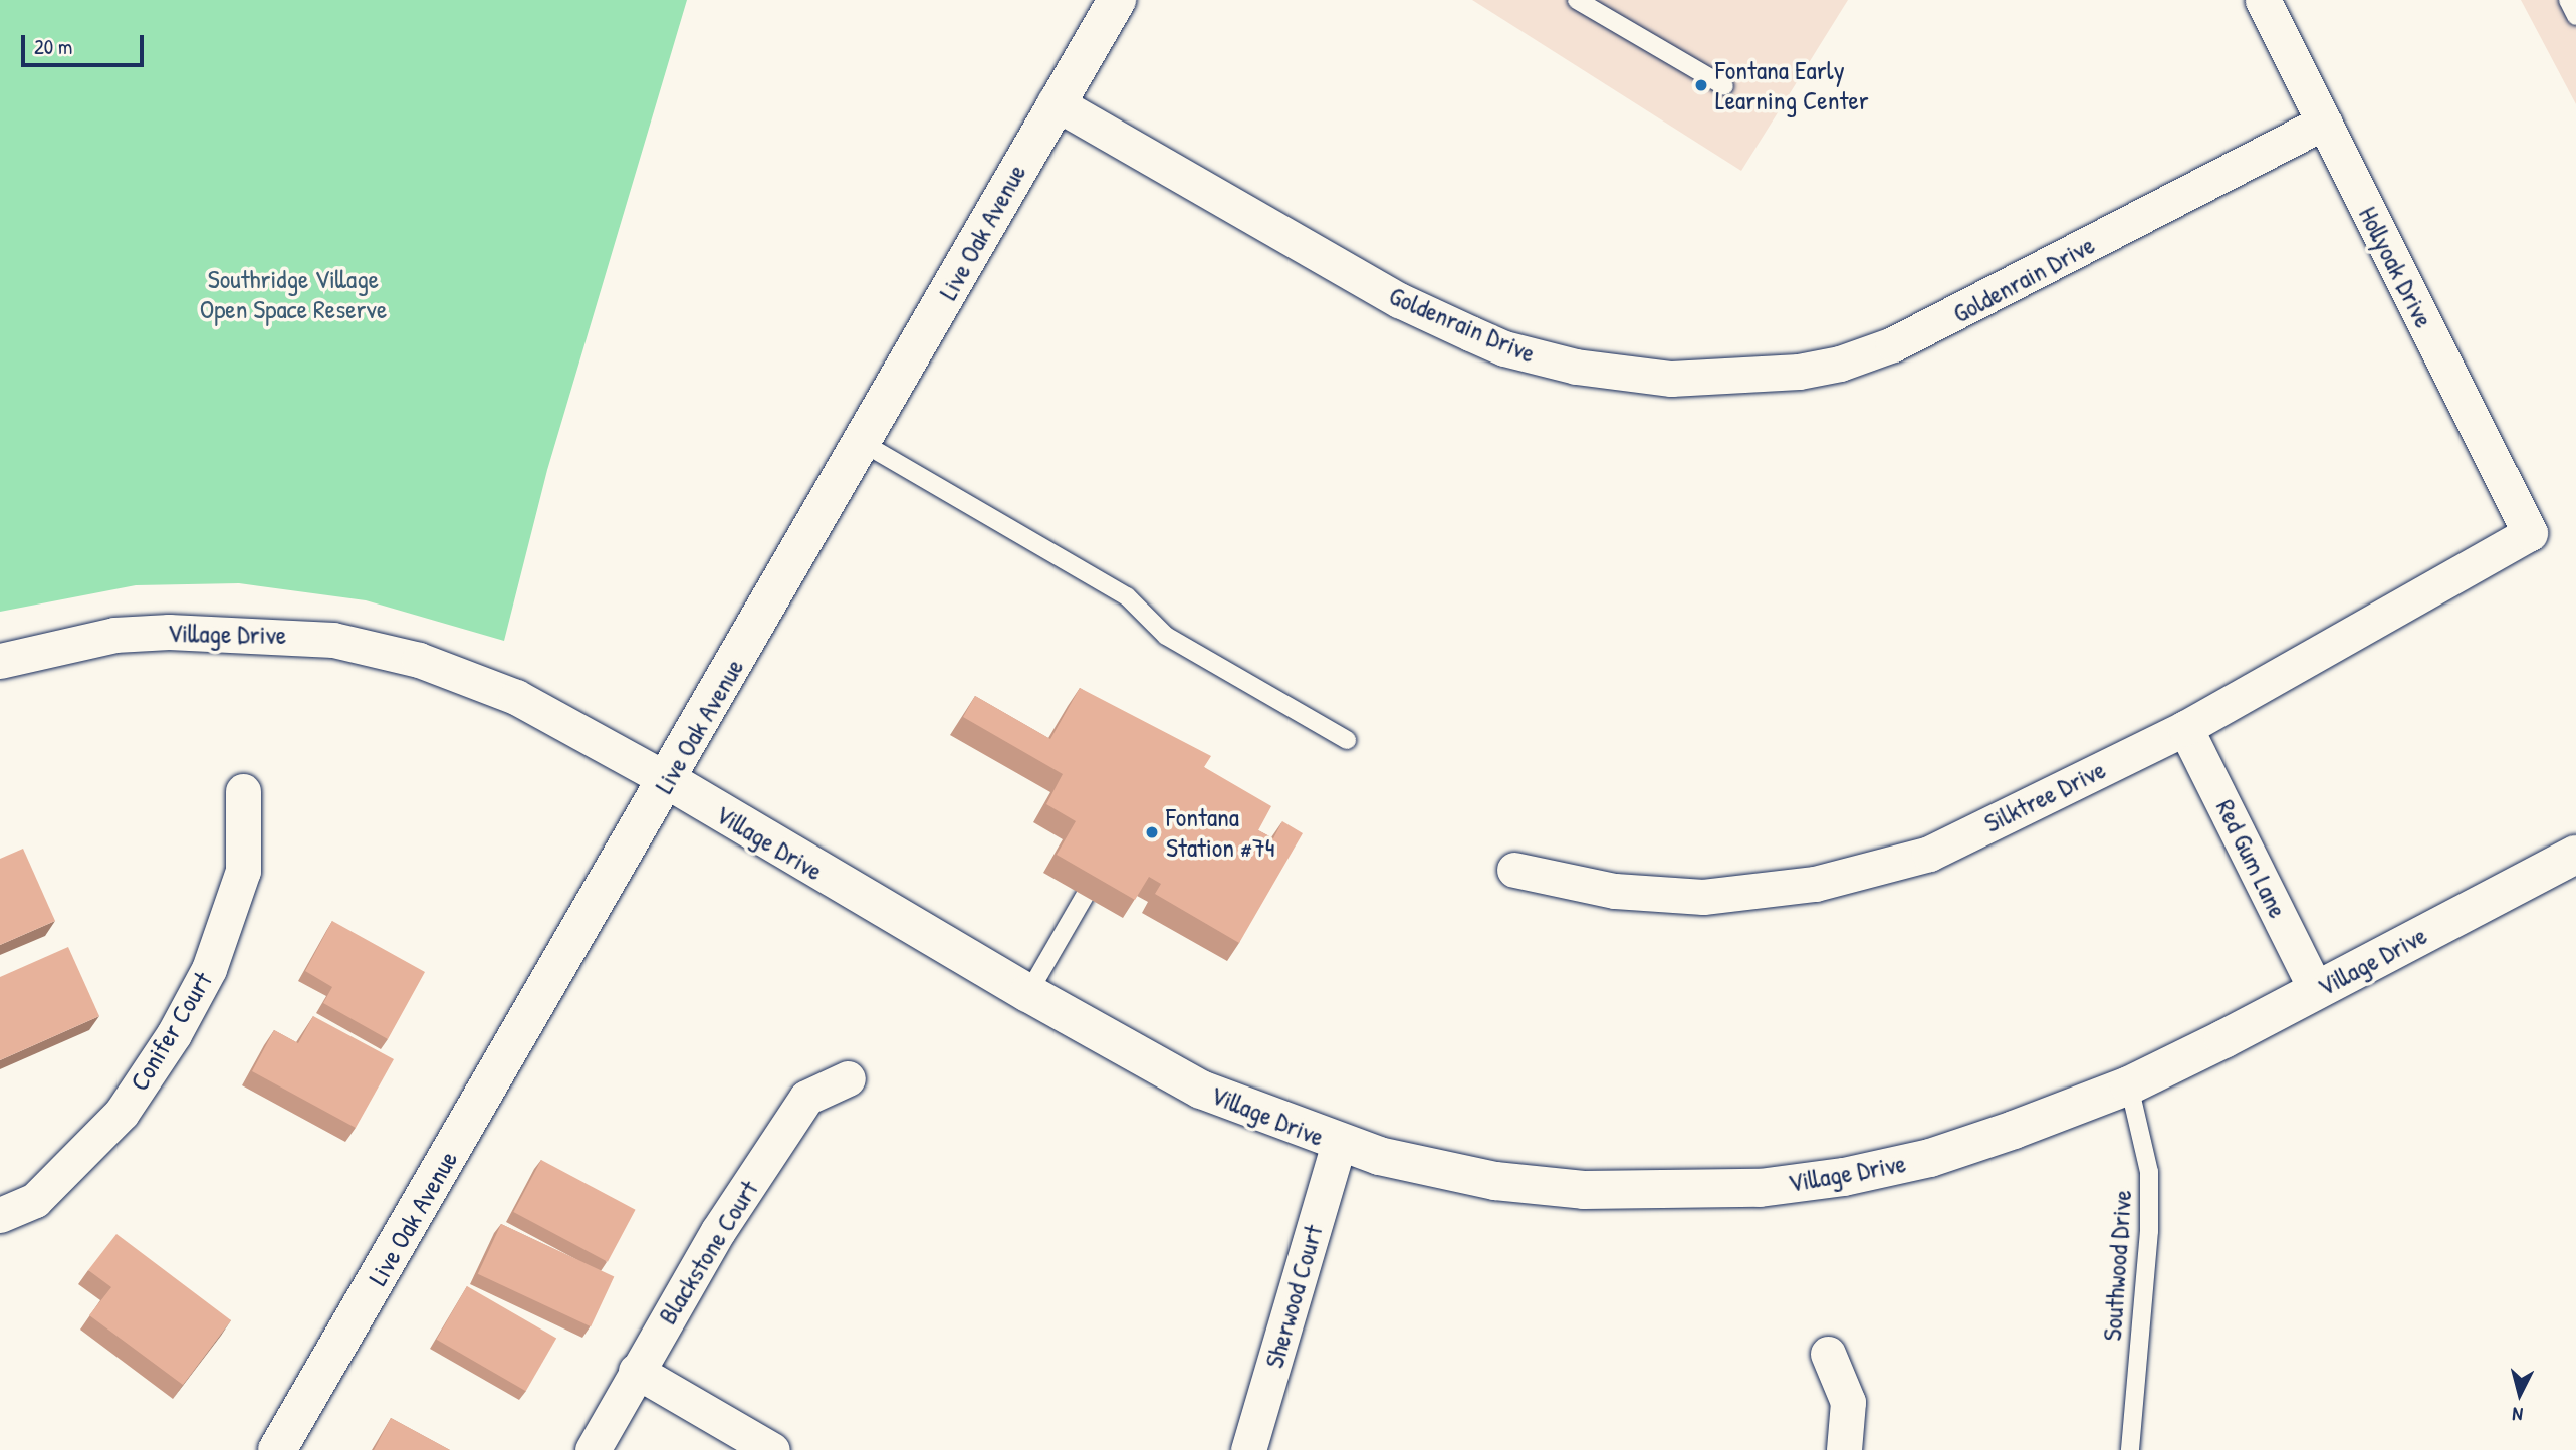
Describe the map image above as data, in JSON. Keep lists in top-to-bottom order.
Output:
{
  "streets": {
    "street": [
      "Live Oak Avenue",
      "Hollyoak Drive",
      "Goldenrain Drive",
      "Village Drive",
      "Silktree Drive",
      "Red Gum Lane",
      "Conifer Court",
      "Blackstone Court",
      "Sherwood Court"
    ],
    "lane": ["Southwood Drive"]
  },
  "crossings": [
    ["Live Oak Avenue", "Goldenrain Drive"],
    ["Live Oak Avenue", "Village Drive"],
    ["Hollyoak Drive", "Goldenrain Drive"],
    ["Hollyoak Drive", "Silktree Drive"],
    ["Village Drive", "Red Gum Lane"],
    ["Village Drive", "Southwood Drive"],
    ["Village Drive", "Sherwood Court"],
    ["Silktree Drive", "Red Gum Lane"]
  ],
  "parks": ["Southridge Village Open Space Reserve"],
  "places": ["Fontana Early Learning Center", "Fontana Station #74"],
  "scale_bar": "20 m",
  "north": "bottom"
}
